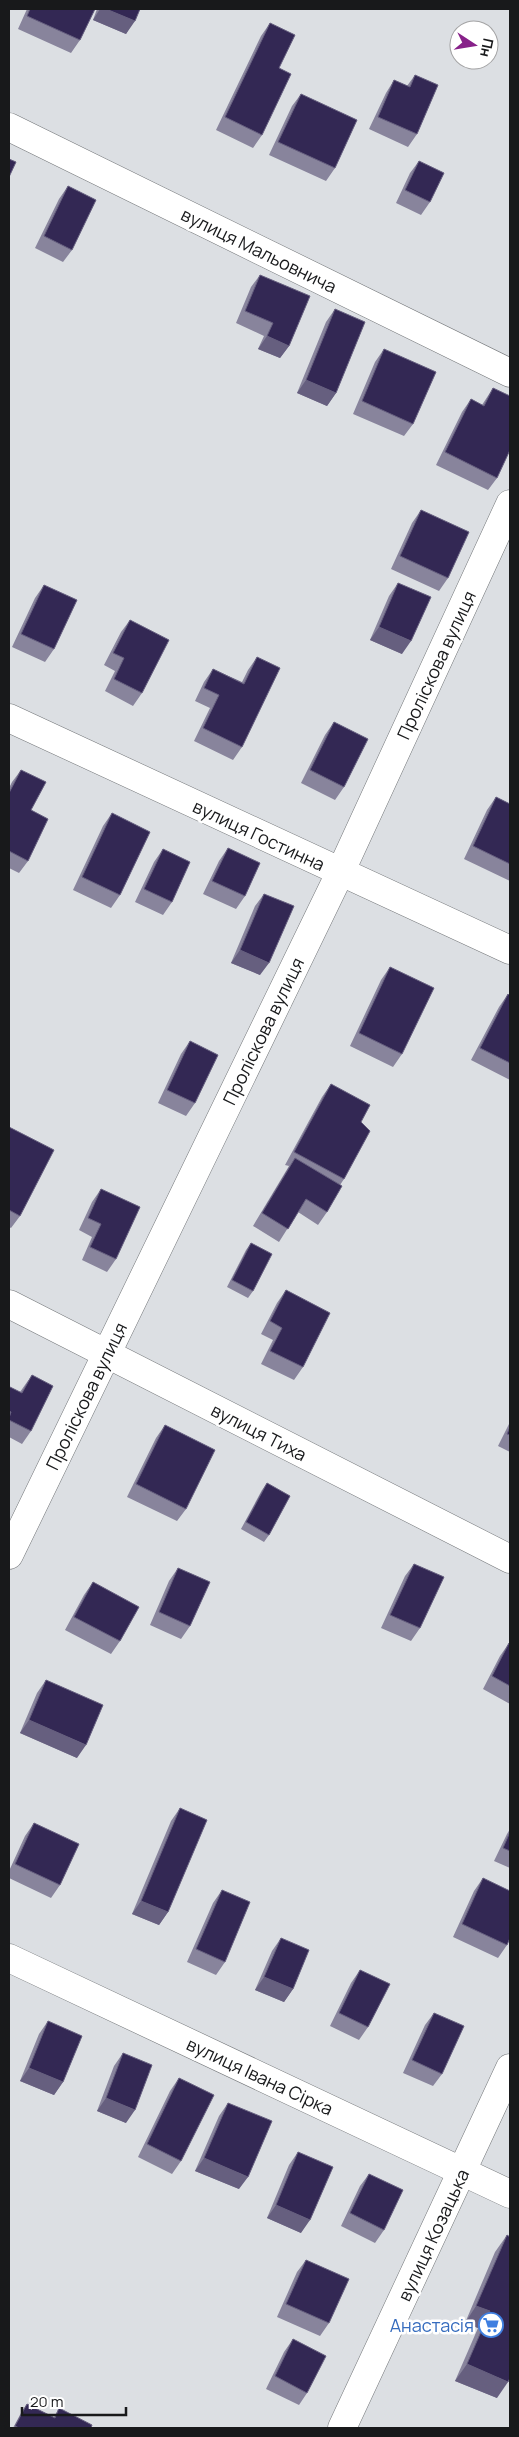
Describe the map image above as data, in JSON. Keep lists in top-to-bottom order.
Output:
{
  "streets": {
    "street": [
      "вулиця Мальовнича",
      "Проліскова вулиця",
      "вулиця Гостинна",
      "вулиця Тиха",
      "вулиця Івана Сірка",
      "вулиця Козацька"
    ]
  },
  "crossings": [
    ["Проліскова вулиця", "вулиця Гостинна"],
    ["Проліскова вулиця", "вулиця Тиха"],
    ["вулиця Івана Сірка", "вулиця Козацька"]
  ],
  "places": {
    "supermarket": ["Анастасія"]
  },
  "scale_bar": "20 m",
  "north": "right"
}
